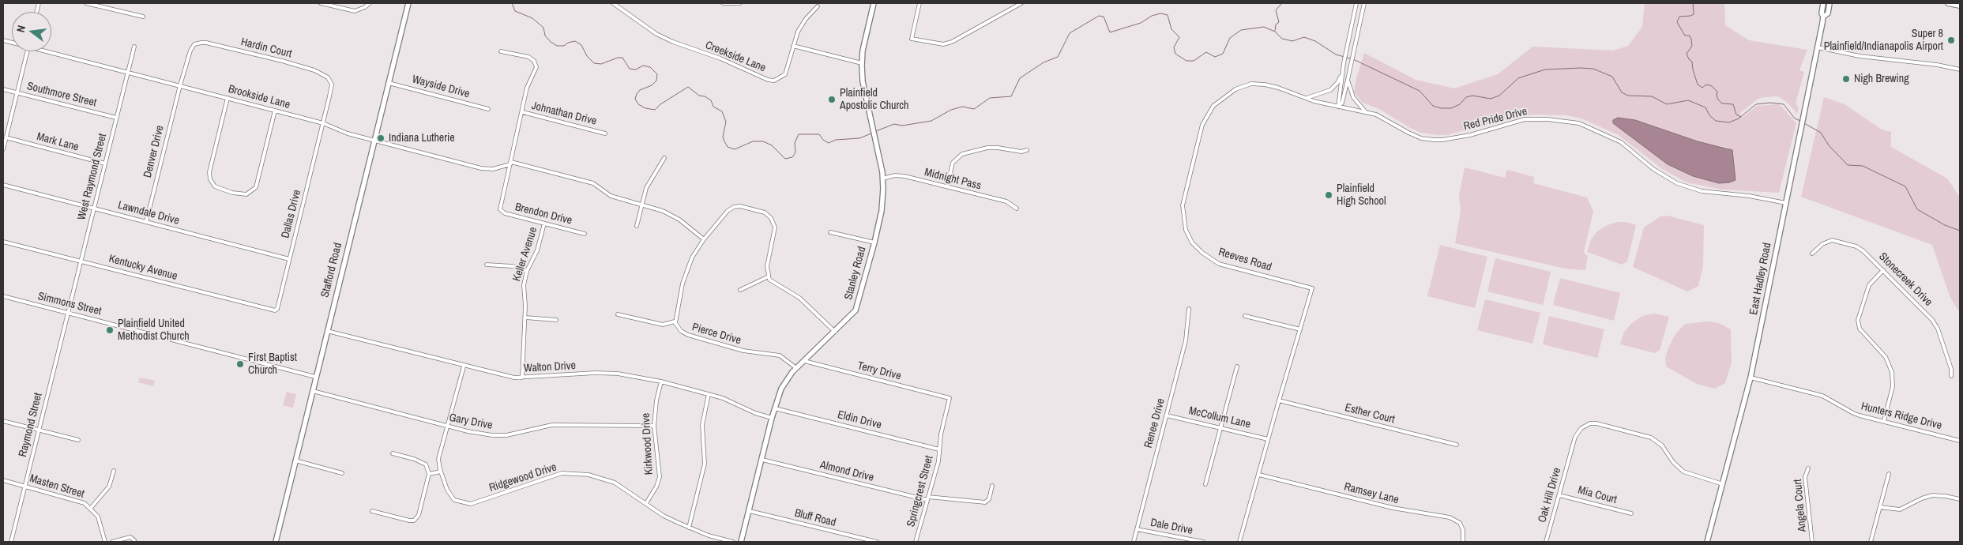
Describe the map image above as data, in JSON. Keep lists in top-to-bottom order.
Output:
{
  "streets": {
    "street": [
      "Hardin Court",
      "Creekside Lane",
      "Wayside Drive",
      "Southmore Street",
      "Brookside Lane",
      "Johnathan Drive",
      "Red Pride Drive",
      "Mark Lane",
      "Denver Drive",
      "West Raymond Street",
      "Midnight Pass",
      "Lawndale Drive",
      "Dallas Drive",
      "Brendon Drive",
      "Keller Avenue",
      "Reeves Road",
      "Kentucky Avenue",
      "Stafford Road",
      "Stanley Road",
      "East Hadley Road",
      "Stonecreek Drive",
      "Simmons Street",
      "Pierce Drive",
      "Walton Drive",
      "Terry Drive",
      "Esther Court",
      "Hunters Ridge Drive",
      "McCollum Lane",
      "Eldin Drive",
      "Gary Drive",
      "Renee Drive",
      "Raymond Street",
      "Kirkwood Drive",
      "Almond Drive",
      "Ridgewood Drive",
      "Masten Street",
      "Springcrest Street",
      "Ramsey Lane",
      "Oak Hill Drive",
      "Mia Court",
      "Angela Court",
      "Bluff Road",
      "Dale Drive"
    ]
  },
  "crossings": [
    ["Hardin Court", "Brookside Lane"],
    ["Hardin Court", "Denver Drive"],
    ["Hardin Court", "Dallas Drive"],
    ["Wayside Drive", "Stafford Road"],
    ["Southmore Street", "West Raymond Street"],
    ["Brookside Lane", "Johnathan Drive"],
    ["Brookside Lane", "Denver Drive"],
    ["Brookside Lane", "West Raymond Street"],
    ["Brookside Lane", "Dallas Drive"],
    ["Brookside Lane", "Brendon Drive"],
    ["Brookside Lane", "Stafford Road"],
    ["Johnathan Drive", "Brendon Drive"],
    ["Red Pride Drive", "Reeves Road"],
    ["Red Pride Drive", "East Hadley Road"],
    ["Mark Lane", "West Raymond Street"],
    ["Denver Drive", "Lawndale Drive"],
    ["West Raymond Street", "Lawndale Drive"],
    ["West Raymond Street", "Kentucky Avenue"],
    ["West Raymond Street", "Simmons Street"],
    ["West Raymond Street", "Raymond Street"],
    ["Midnight Pass", "Stanley Road"],
    ["Lawndale Drive", "Dallas Drive"],
    ["Dallas Drive", "Kentucky Avenue"],
    ["Brendon Drive", "Keller Avenue"],
    ["Keller Avenue", "Walton Drive"],
    ["Reeves Road", "Esther Court"],
    ["Reeves Road", "McCollum Lane"],
    ["Reeves Road", "Ramsey Lane"],
    ["Stafford Road", "Simmons Street"],
    ["Stafford Road", "Walton Drive"],
    ["Stafford Road", "Gary Drive"],
    ["Stanley Road", "Pierce Drive"],
    ["Stanley Road", "Walton Drive"],
    ["Stanley Road", "Terry Drive"],
    ["Stanley Road", "Eldin Drive"],
    ["Stanley Road", "Almond Drive"],
    ["Stanley Road", "Bluff Road"],
    ["East Hadley Road", "Hunters Ridge Drive"],
    ["East Hadley Road", "Oak Hill Drive"],
    ["Simmons Street", "Raymond Street"],
    ["Walton Drive", "Kirkwood Drive"],
    ["Walton Drive", "Ridgewood Drive"],
    ["Terry Drive", "Springcrest Street"],
    ["McCollum Lane", "Renee Drive"],
    ["Eldin Drive", "Springcrest Street"],
    ["Gary Drive", "Kirkwood Drive"],
    ["Gary Drive", "Ridgewood Drive"],
    ["Renee Drive", "Dale Drive"],
    ["Raymond Street", "Masten Street"],
    ["Kirkwood Drive", "Ridgewood Drive"],
    ["Almond Drive", "Springcrest Street"],
    ["Oak Hill Drive", "Mia Court"]
  ],
  "places": [
    "Super 8 Plainfield/Indianapolis Airport",
    "Nigh Brewing",
    "Plainfield Apostolic Church",
    "Indiana Lutherie",
    "Plainfield High School",
    "Plainfield United Methodist Church",
    "First Baptist Church"
  ],
  "north": "left"
}
